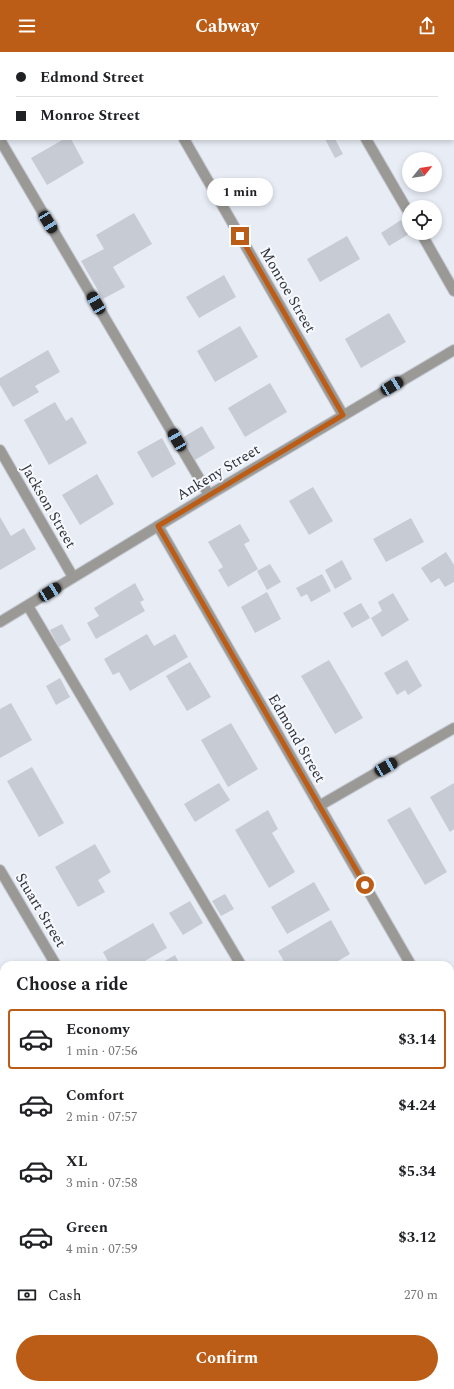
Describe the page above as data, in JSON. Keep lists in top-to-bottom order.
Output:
{
  "streets": {
    "street": [
      "Monroe Street",
      "Ankeny Street",
      "Jackson Street",
      "Edmond Street",
      "Stuart Street"
    ]
  },
  "crossings": [
    ["Monroe Street", "Ankeny Street"],
    ["Ankeny Street", "Jackson Street"],
    ["Ankeny Street", "Edmond Street"]
  ],
  "north": "top right",
  "page": {
    "header": "Cabway",
    "banner": ["Edmond Street", "Monroe Street"],
    "bubble": "1 min",
    "heading": "Choose a ride",
    "list": [
      {
        "name": "Economy",
        "note": "1 min · 07:56",
        "value": "$3.14"
      },
      {
        "name": "Comfort",
        "note": "2 min · 07:57",
        "value": "$4.24"
      },
      {
        "name": "XL",
        "note": "3 min · 07:58",
        "value": "$5.34"
      },
      {
        "name": "Green",
        "note": "4 min · 07:59",
        "value": "$3.12"
      }
    ],
    "pay": ["Cash", "270 m"],
    "buttons": "Confirm"
  }
}
